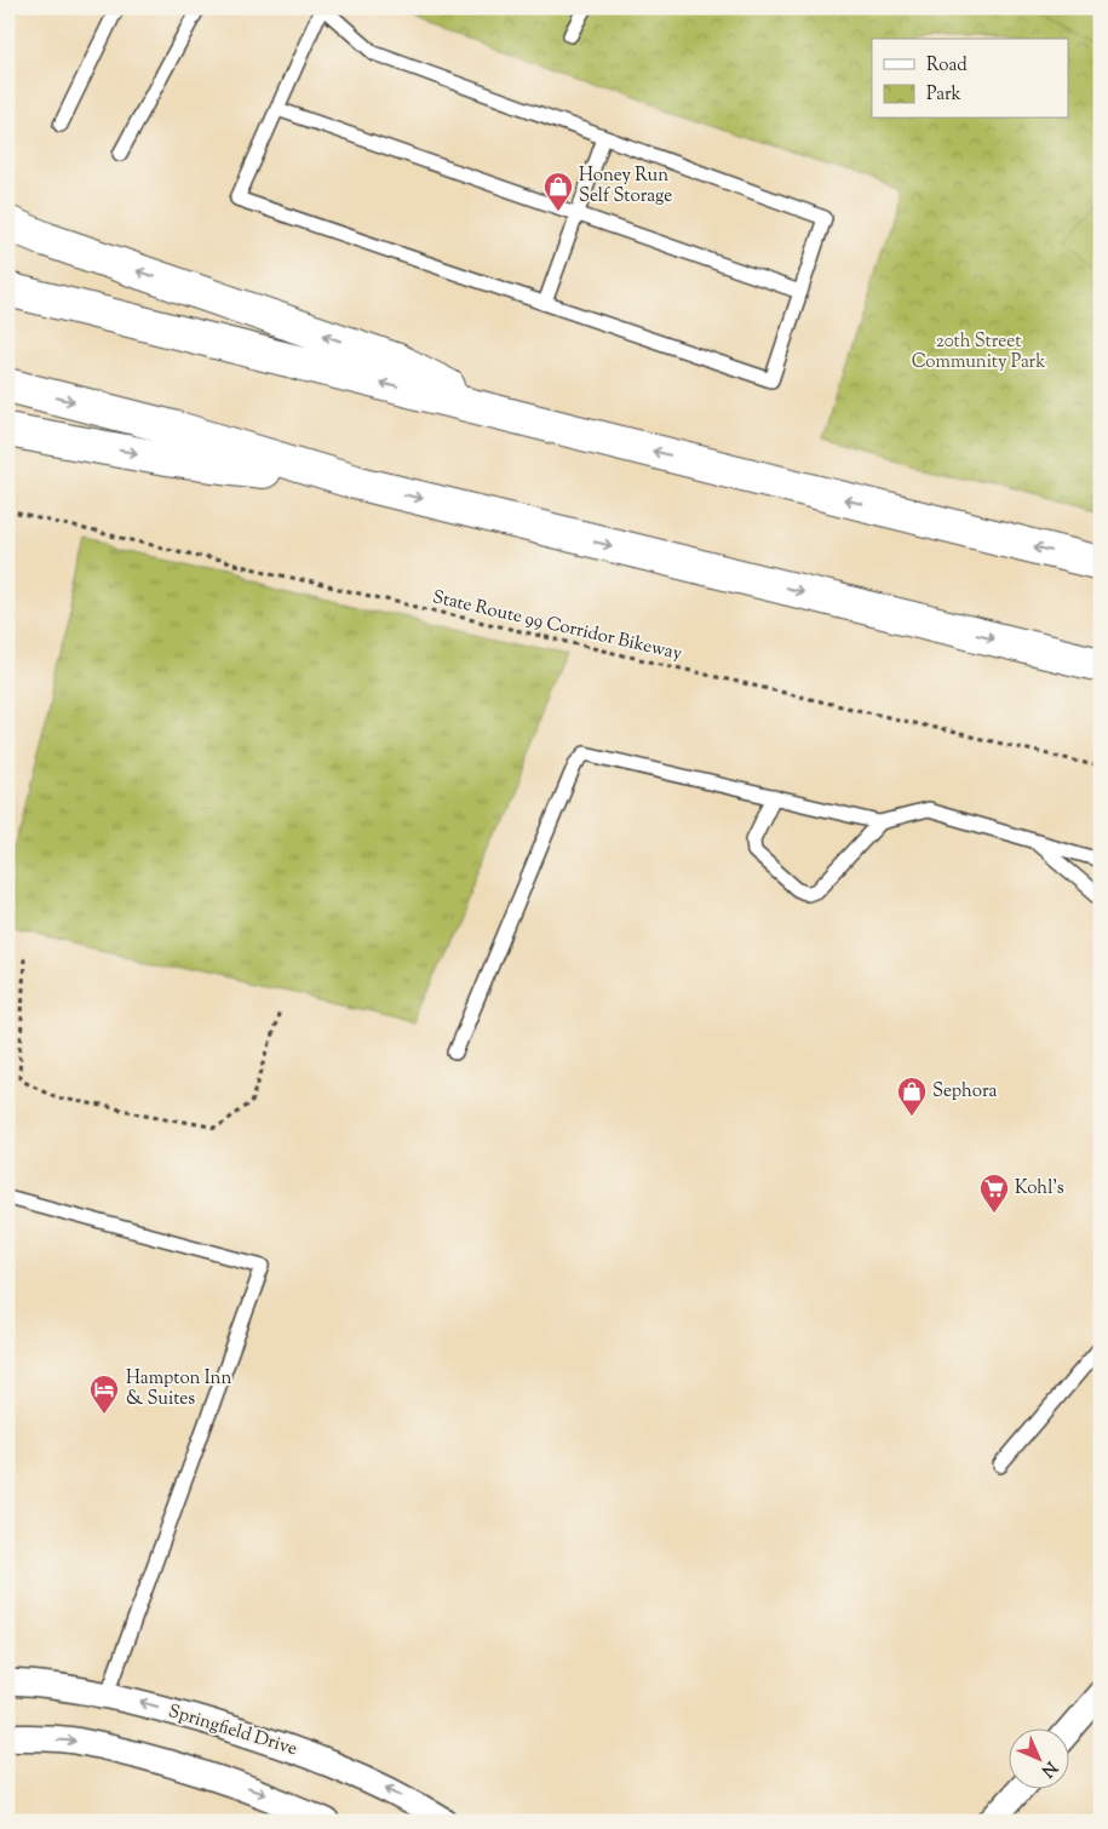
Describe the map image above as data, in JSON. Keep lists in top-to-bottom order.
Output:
{
  "streets": {
    "street": ["Springfield Drive"],
    "path": ["State Route 99 Corridor Bikeway"]
  },
  "parks": ["20th Street Community Park"],
  "places": {
    "shop": ["Honey Run Self Storage", "Sephora"],
    "supermarket": ["Kohl's"],
    "hotel": ["Hampton Inn & Suites"]
  },
  "legend": ["Road", "Park"],
  "north": "bottom right"
}
